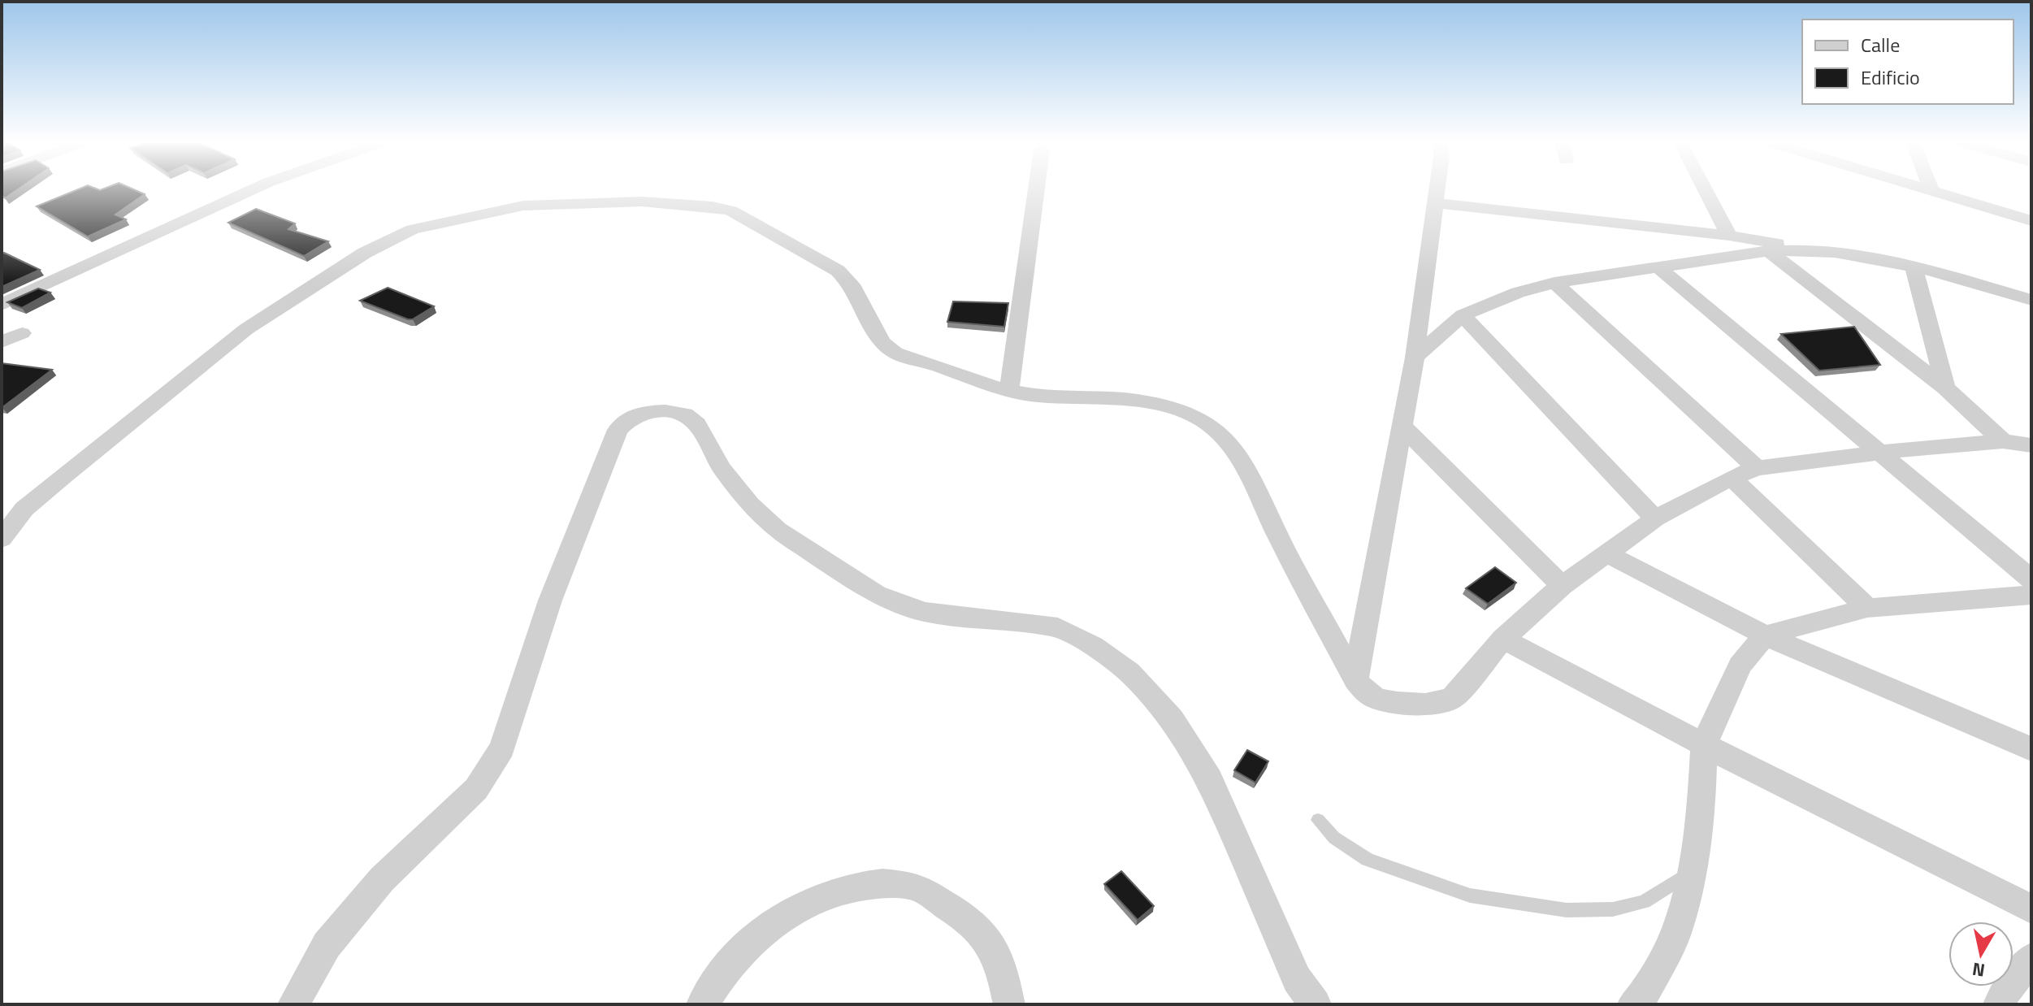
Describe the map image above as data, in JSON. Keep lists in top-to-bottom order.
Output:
{
  "legend": ["Calle", "Edificio"],
  "north": "bottom"
}
